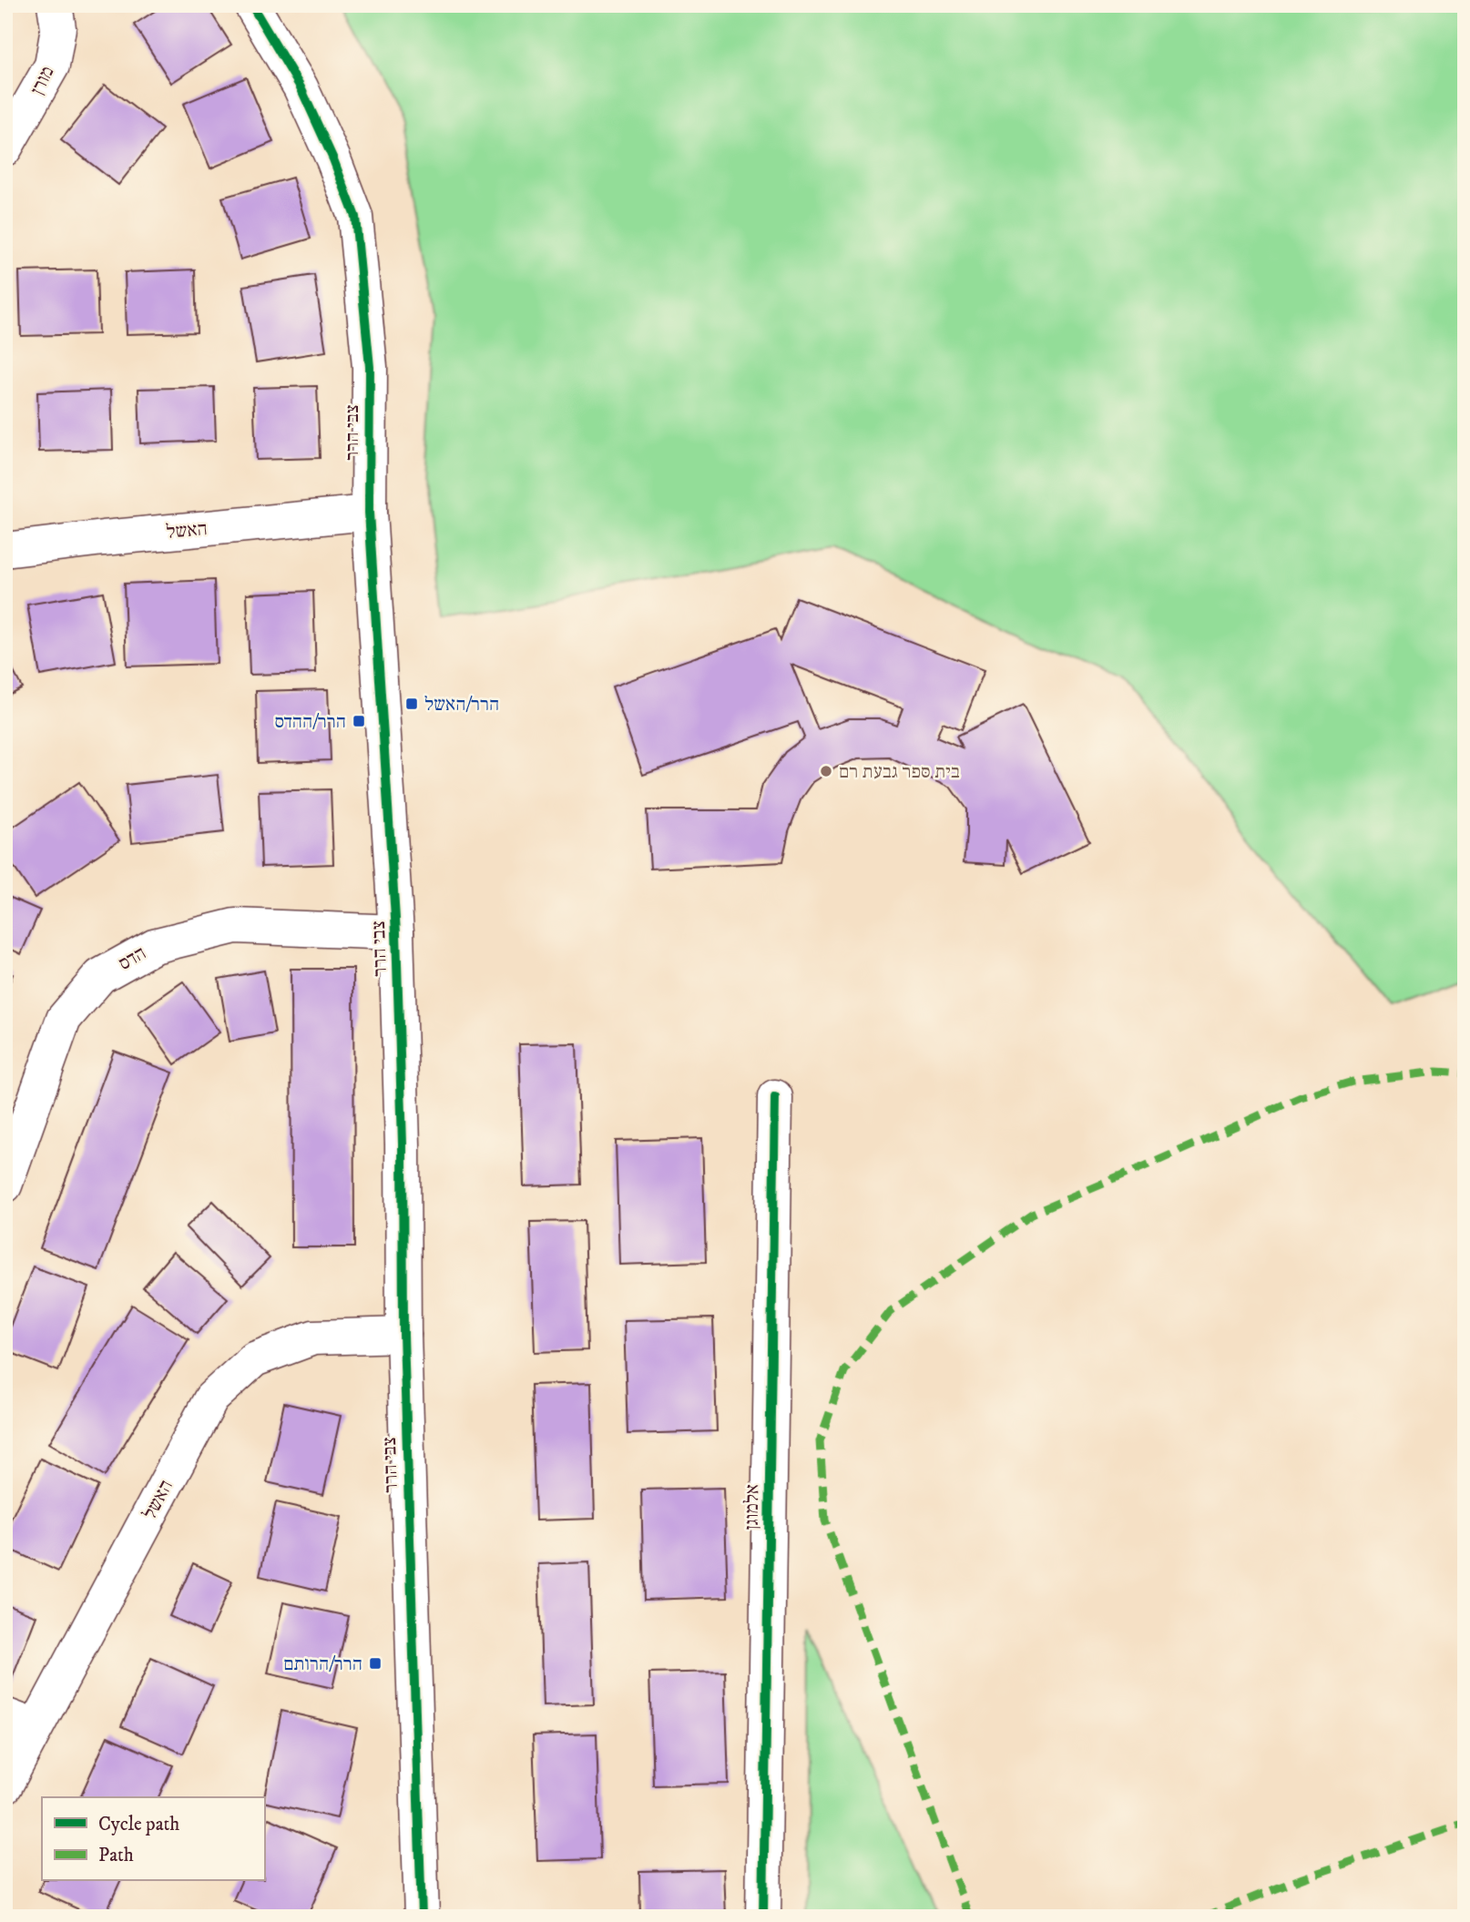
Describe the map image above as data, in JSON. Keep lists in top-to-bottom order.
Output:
{
  "streets": {
    "street": [
      "מורן",
      "צבי הרר",
      "האשל",
      "הדס",
      "אלמוגן"
    ]
  },
  "crossings": [
    ["צבי הרר", "האשל"],
    ["צבי הרר", "הדס"]
  ],
  "places": {
    "transit": ["הרר/האשל", "הרר/ההדס", "הרר/הרותם"],
    "other": ["בית ספר גבעת רם"]
  },
  "legend": ["Cycle path", "Path"]
}
